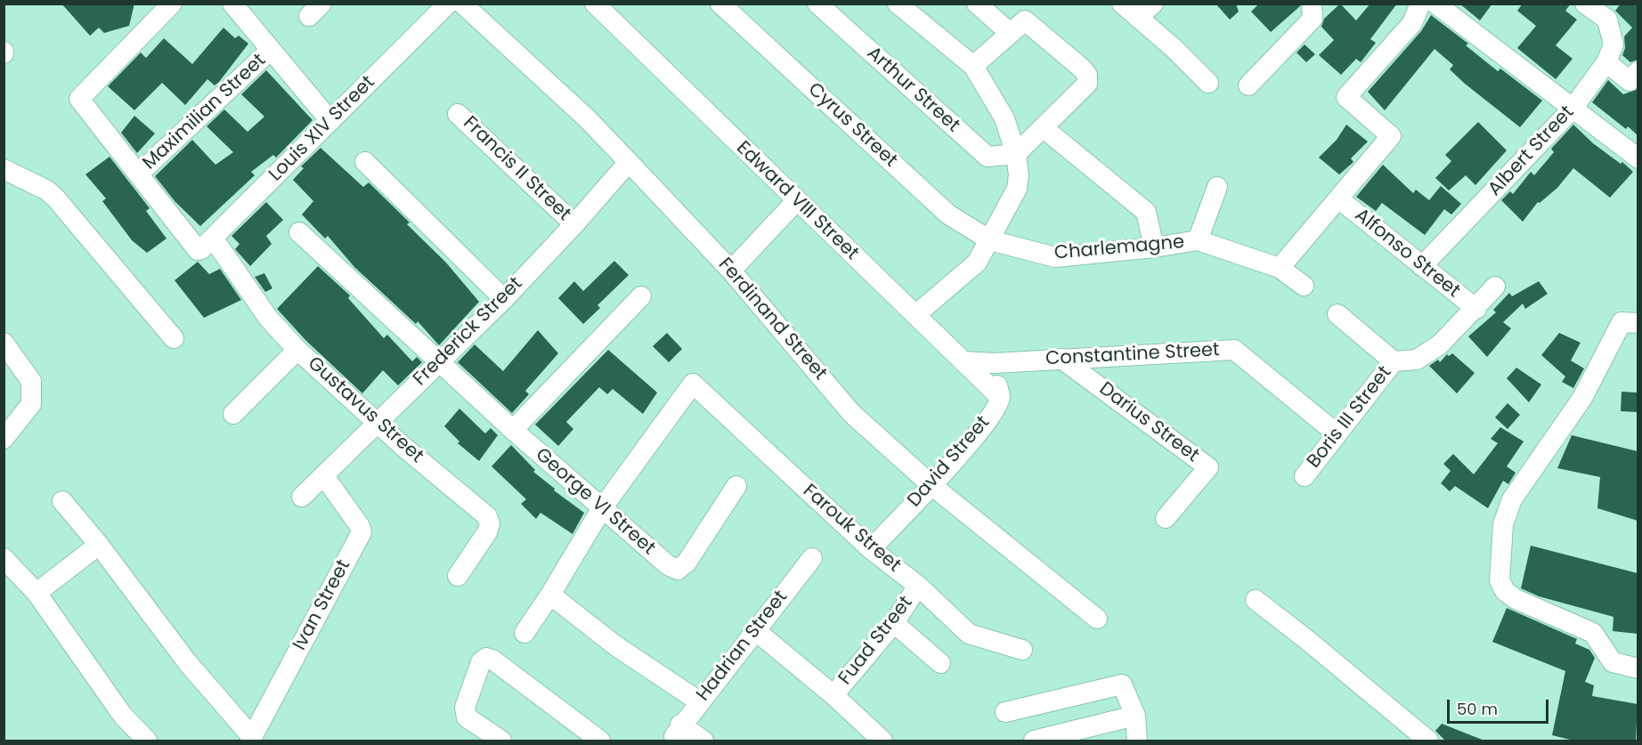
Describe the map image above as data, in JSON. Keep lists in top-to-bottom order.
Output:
{
  "streets": {
    "street": [
      "Arthur Street",
      "Maximilian Street",
      "Cyrus Street",
      "Louis XIV Street",
      "Albert Street",
      "Francis II Street",
      "Edward VIII Street",
      "Charlemagne",
      "Alfonso Street",
      "Ferdinand Street",
      "Frederick Street",
      "Constantine Street",
      "Gustavus Street",
      "Boris III Street",
      "Darius Street",
      "David Street",
      "George VI Street",
      "Farouk Street",
      "Ivan Street",
      "Fuad Street",
      "Hadrian Street"
    ]
  },
  "crossings": [
    ["Maximilian Street", "Louis XIV Street"],
    ["Cyrus Street", "Charlemagne"],
    ["Louis XIV Street", "Gustavus Street"],
    ["Albert Street", "Alfonso Street"],
    ["Francis II Street", "Frederick Street"],
    ["Edward VIII Street", "Constantine Street"],
    ["Edward VIII Street", "David Street"],
    ["Alfonso Street", "Boris III Street"],
    ["Ferdinand Street", "Frederick Street"],
    ["Ferdinand Street", "David Street"],
    ["Frederick Street", "Gustavus Street"],
    ["Frederick Street", "George VI Street"],
    ["Frederick Street", "Ivan Street"],
    ["Constantine Street", "Boris III Street"],
    ["Constantine Street", "Darius Street"],
    ["Constantine Street", "David Street"],
    ["David Street", "Farouk Street"],
    ["George VI Street", "Farouk Street"],
    ["Farouk Street", "Fuad Street"]
  ],
  "scale_bar": "50 m"
}
